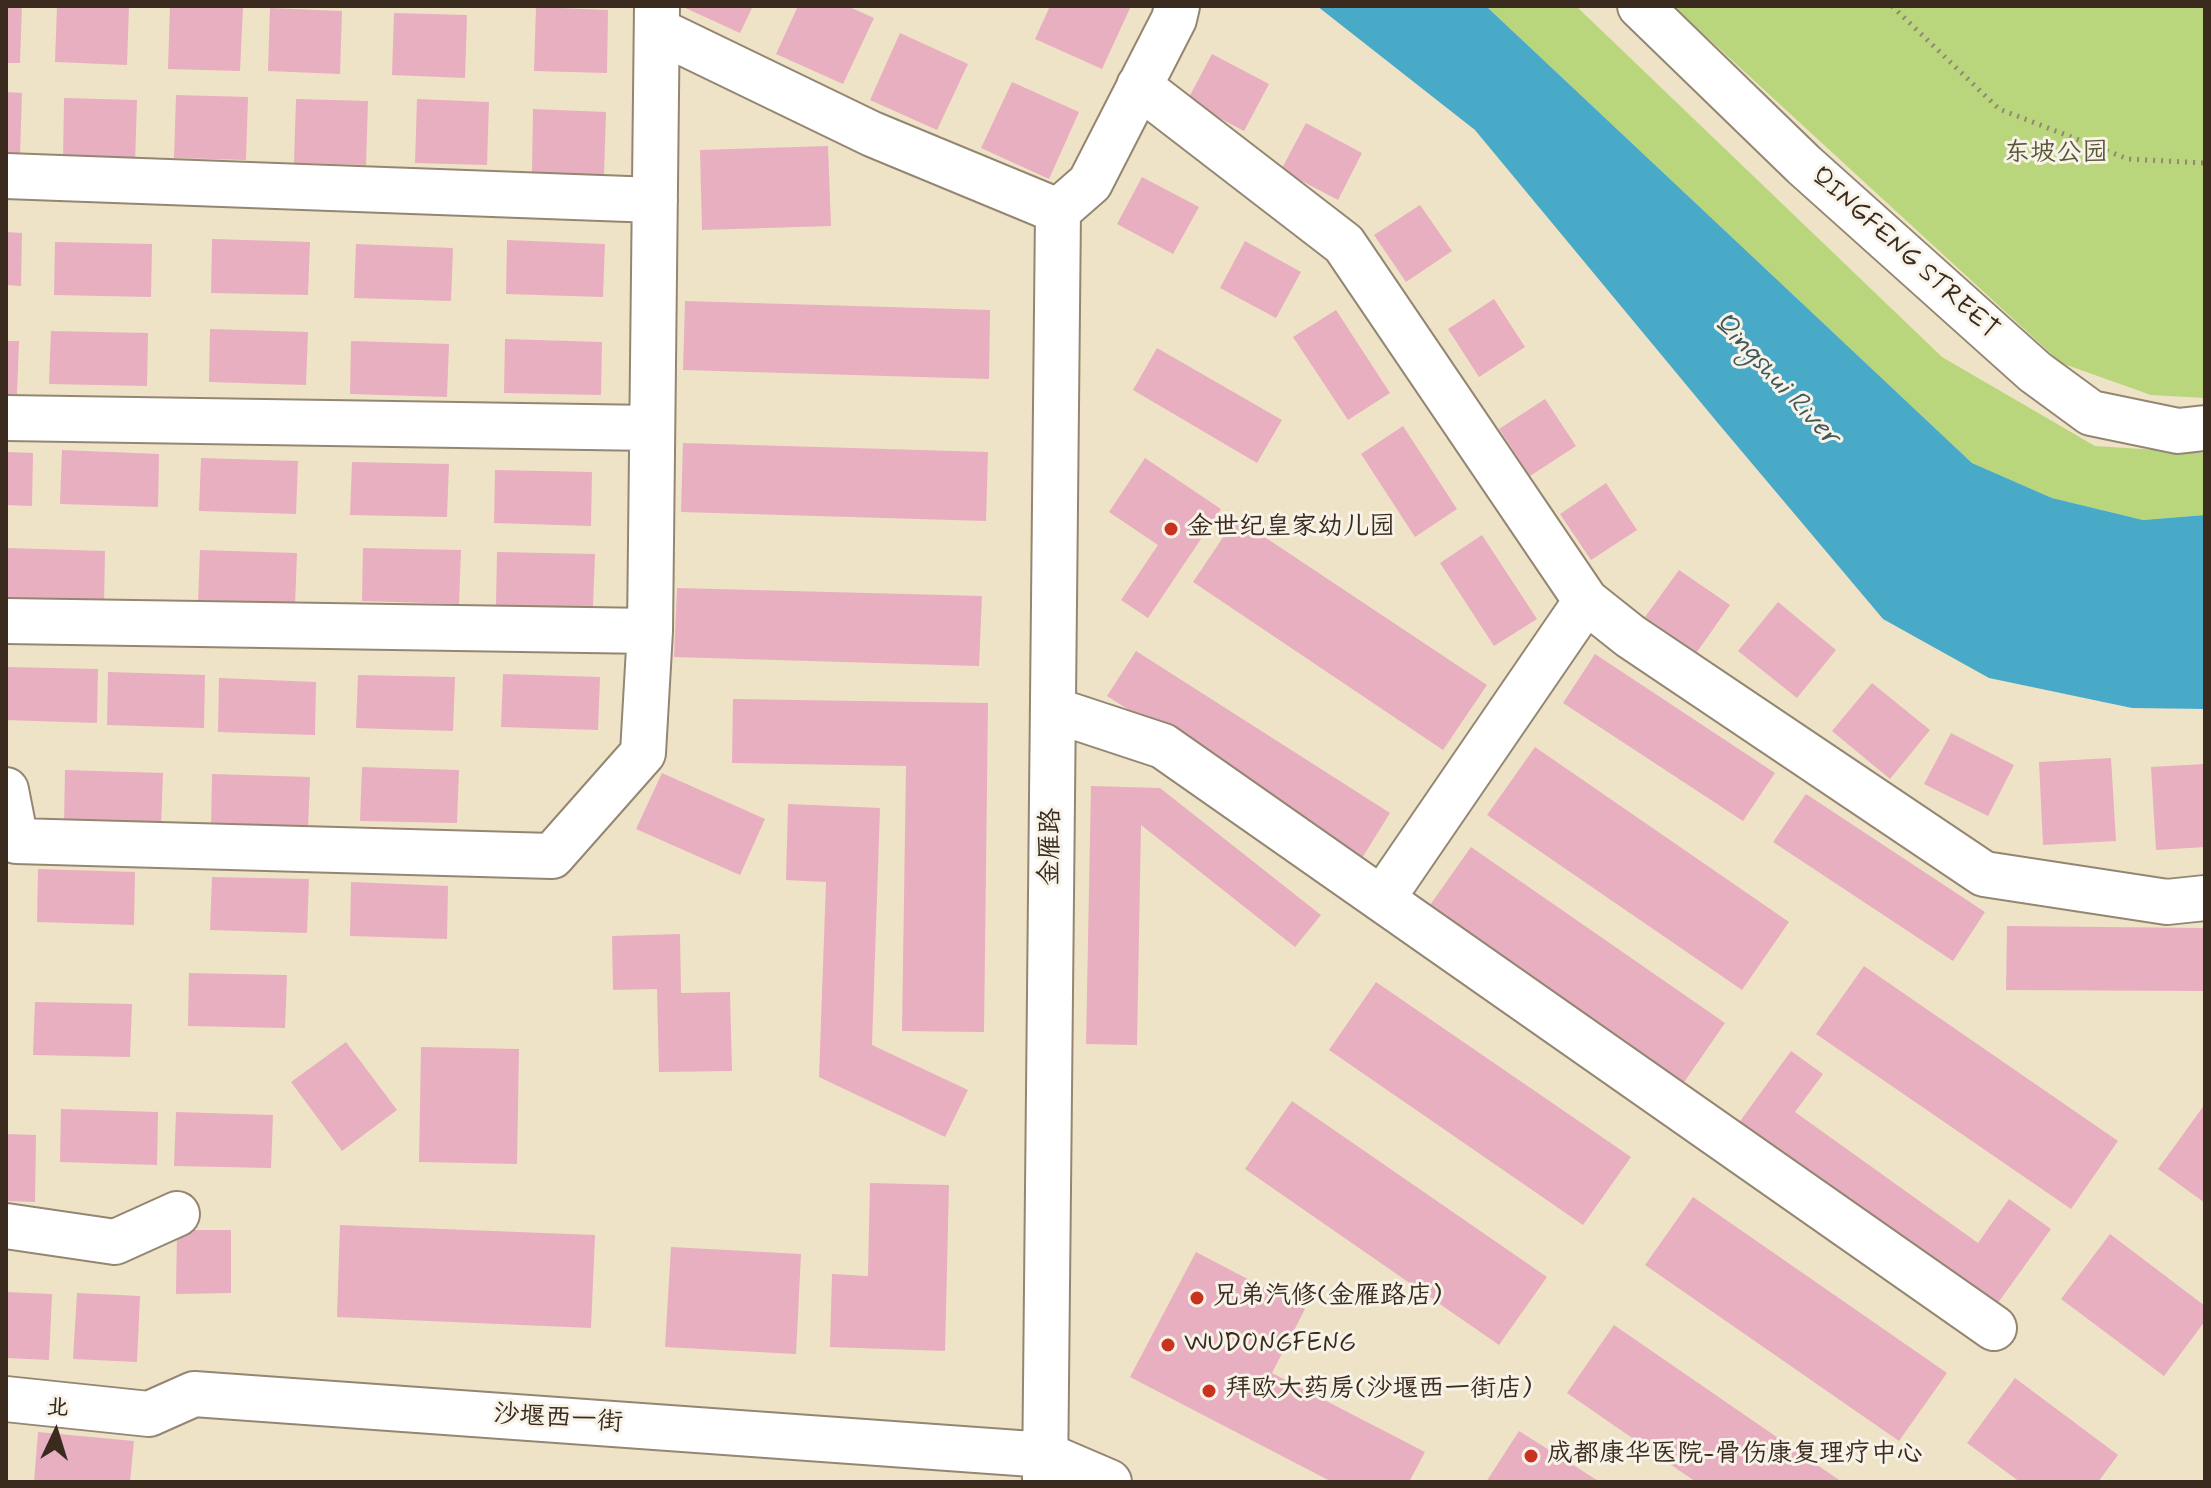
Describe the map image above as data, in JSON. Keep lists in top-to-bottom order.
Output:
{
  "streets": {
    "street": ["QINGFENG STREET", "金雁路", "沙堰西一街"]
  },
  "crossings": [
    ["金雁路", "沙堰西一街"]
  ],
  "water": ["Qingshui River"],
  "parks": ["东坡公园"],
  "places": [
    "金世纪皇家幼儿园",
    "兄弟汽修(金雁路店)",
    "WUDONGFENG",
    "拜欧大药房(沙堰西一街店)",
    "成都康华医院-骨伤康复理疗中心"
  ],
  "north": "top"
}
